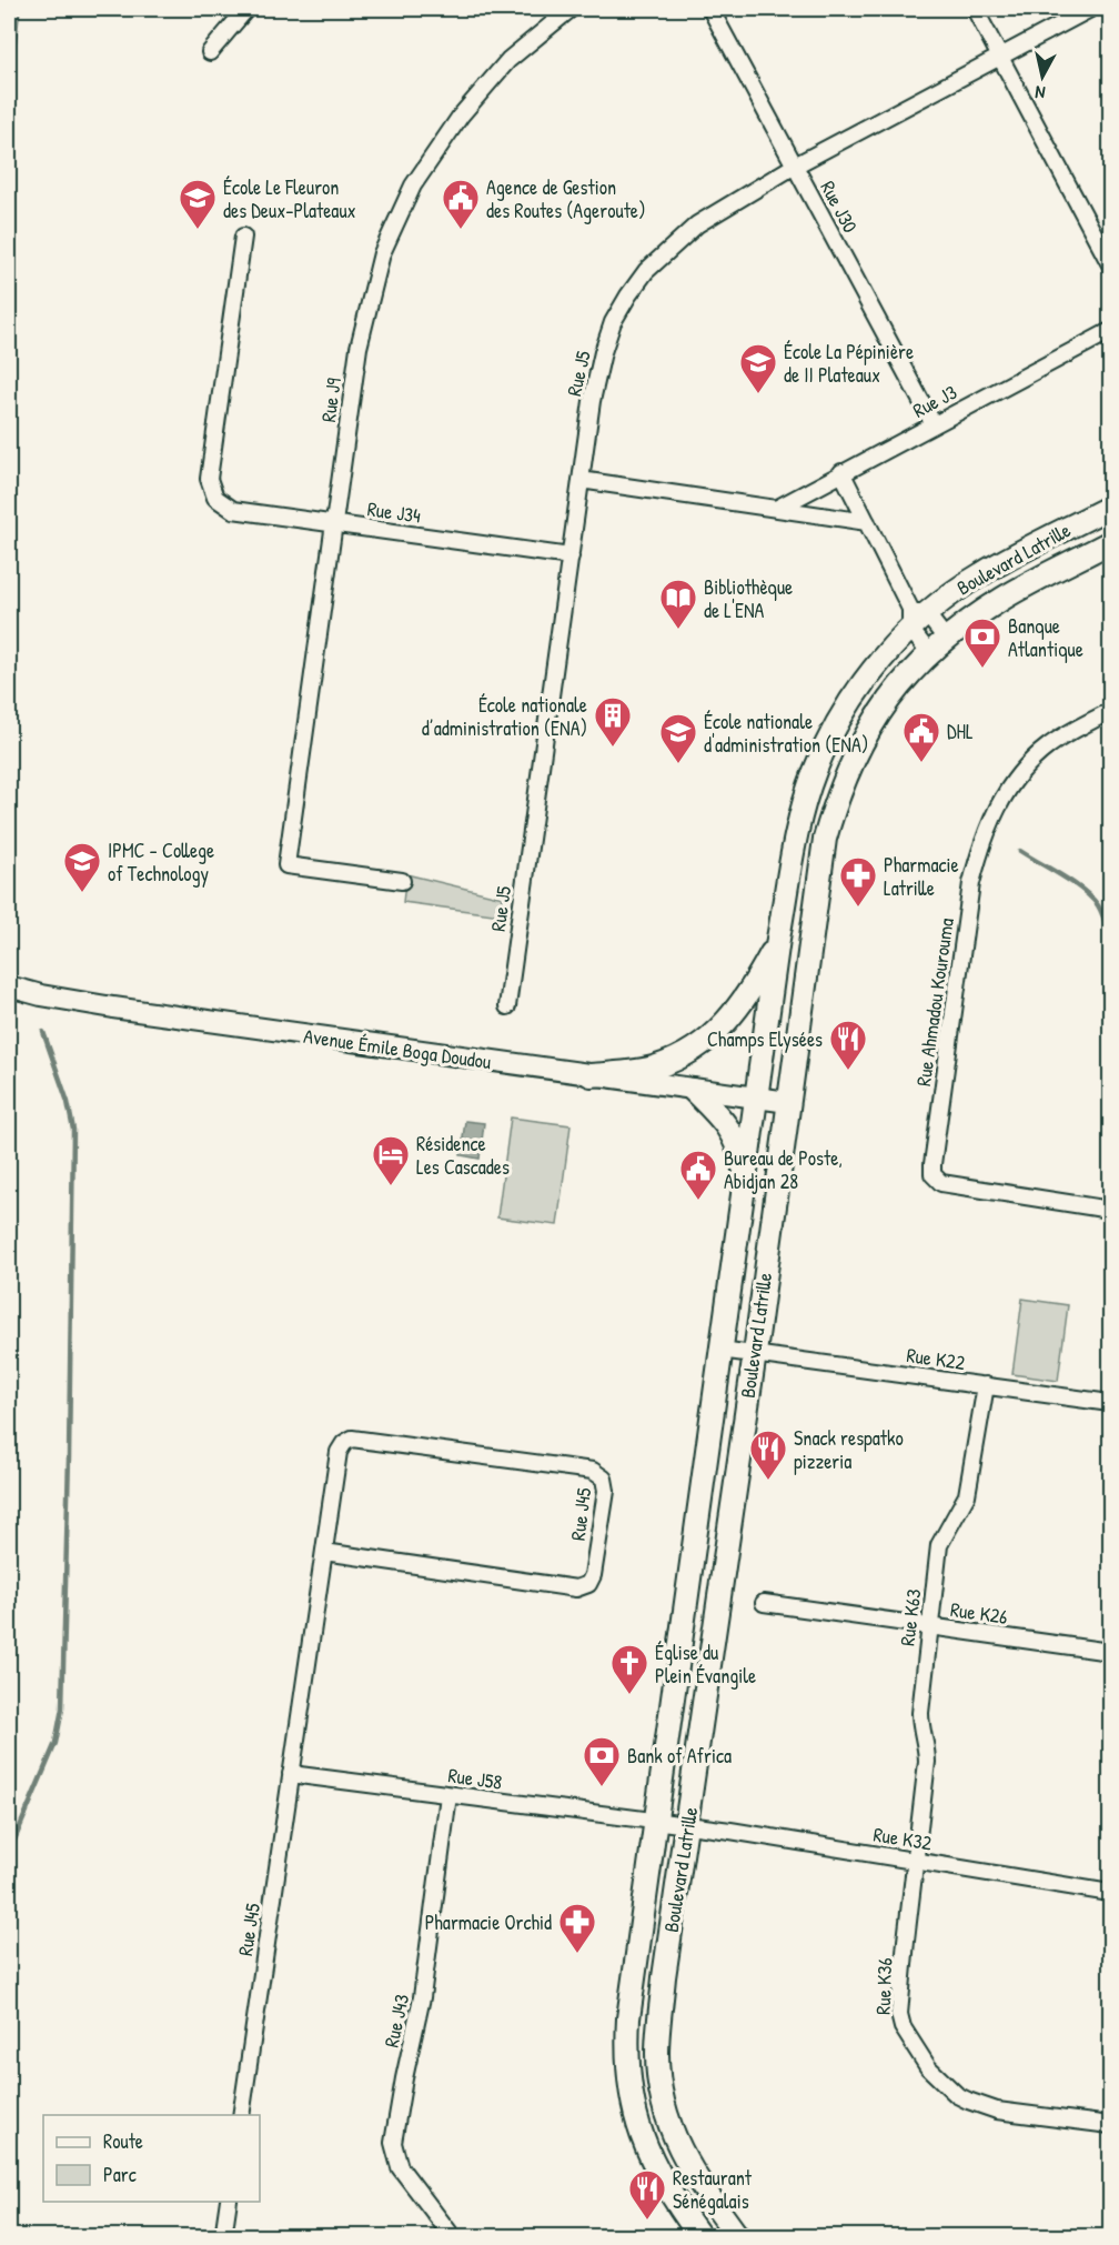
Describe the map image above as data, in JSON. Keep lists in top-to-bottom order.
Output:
{
  "streets": {
    "main road": ["Boulevard Latrille"],
    "street": [
      "Rue J30",
      "Rue J5",
      "Rue J9",
      "Rue J3",
      "Rue J34",
      "Rue Ahmadou Kourouma",
      "Avenue Émile Boga Doudou",
      "Rue K22",
      "Rue J45",
      "Rue K26",
      "Rue K63",
      "Rue J58",
      "Rue K32",
      "Rue K36",
      "Rue J43"
    ]
  },
  "crossings": [
    ["Rue J30", "Rue J5"],
    ["Rue J30", "Rue J3"],
    ["Rue J5", "Rue J34"],
    ["Rue J9", "Rue J34"],
    ["Boulevard Latrille", "Avenue Émile Boga Doudou"],
    ["Boulevard Latrille", "Rue K22"],
    ["Boulevard Latrille", "Rue J58"],
    ["Boulevard Latrille", "Rue K32"],
    ["Rue K22", "Rue K63"],
    ["Rue J45", "Rue J58"],
    ["Rue K26", "Rue K63"],
    ["Rue K63", "Rue K32"],
    ["Rue K63", "Rue K36"],
    ["Rue J58", "Rue K32"],
    ["Rue J58", "Rue J43"],
    ["Rue K32", "Rue K36"]
  ],
  "places": {
    "school or university": [
      "École Le Fleuron des Deux-Plateaux",
      "École La Pépinière de II Plateaux",
      "École nationale d'administration (ENA)",
      "IPMC - College of Technology"
    ],
    "public building": ["Agence de Gestion des Routes (Ageroute)", "DHL", "Bureau de Poste, Abidjan 28"],
    "library": ["Bibliothèque de L'ENA"],
    "bank": ["Banque Atlantique", "Bank of Africa"],
    "building": ["École nationale d’administration (ENA)"],
    "pharmacy": ["Pharmacie Latrille", "Pharmacie Orchid"],
    "restaurant": ["Champs Elysées", "Snack respatko pizzeria", "Restaurant Sénégalais"],
    "hotel": ["Résidence Les Cascades"],
    "church": ["Église du Plein Évangile"]
  },
  "legend": ["Route", "Parc"],
  "north": "bottom"
}
